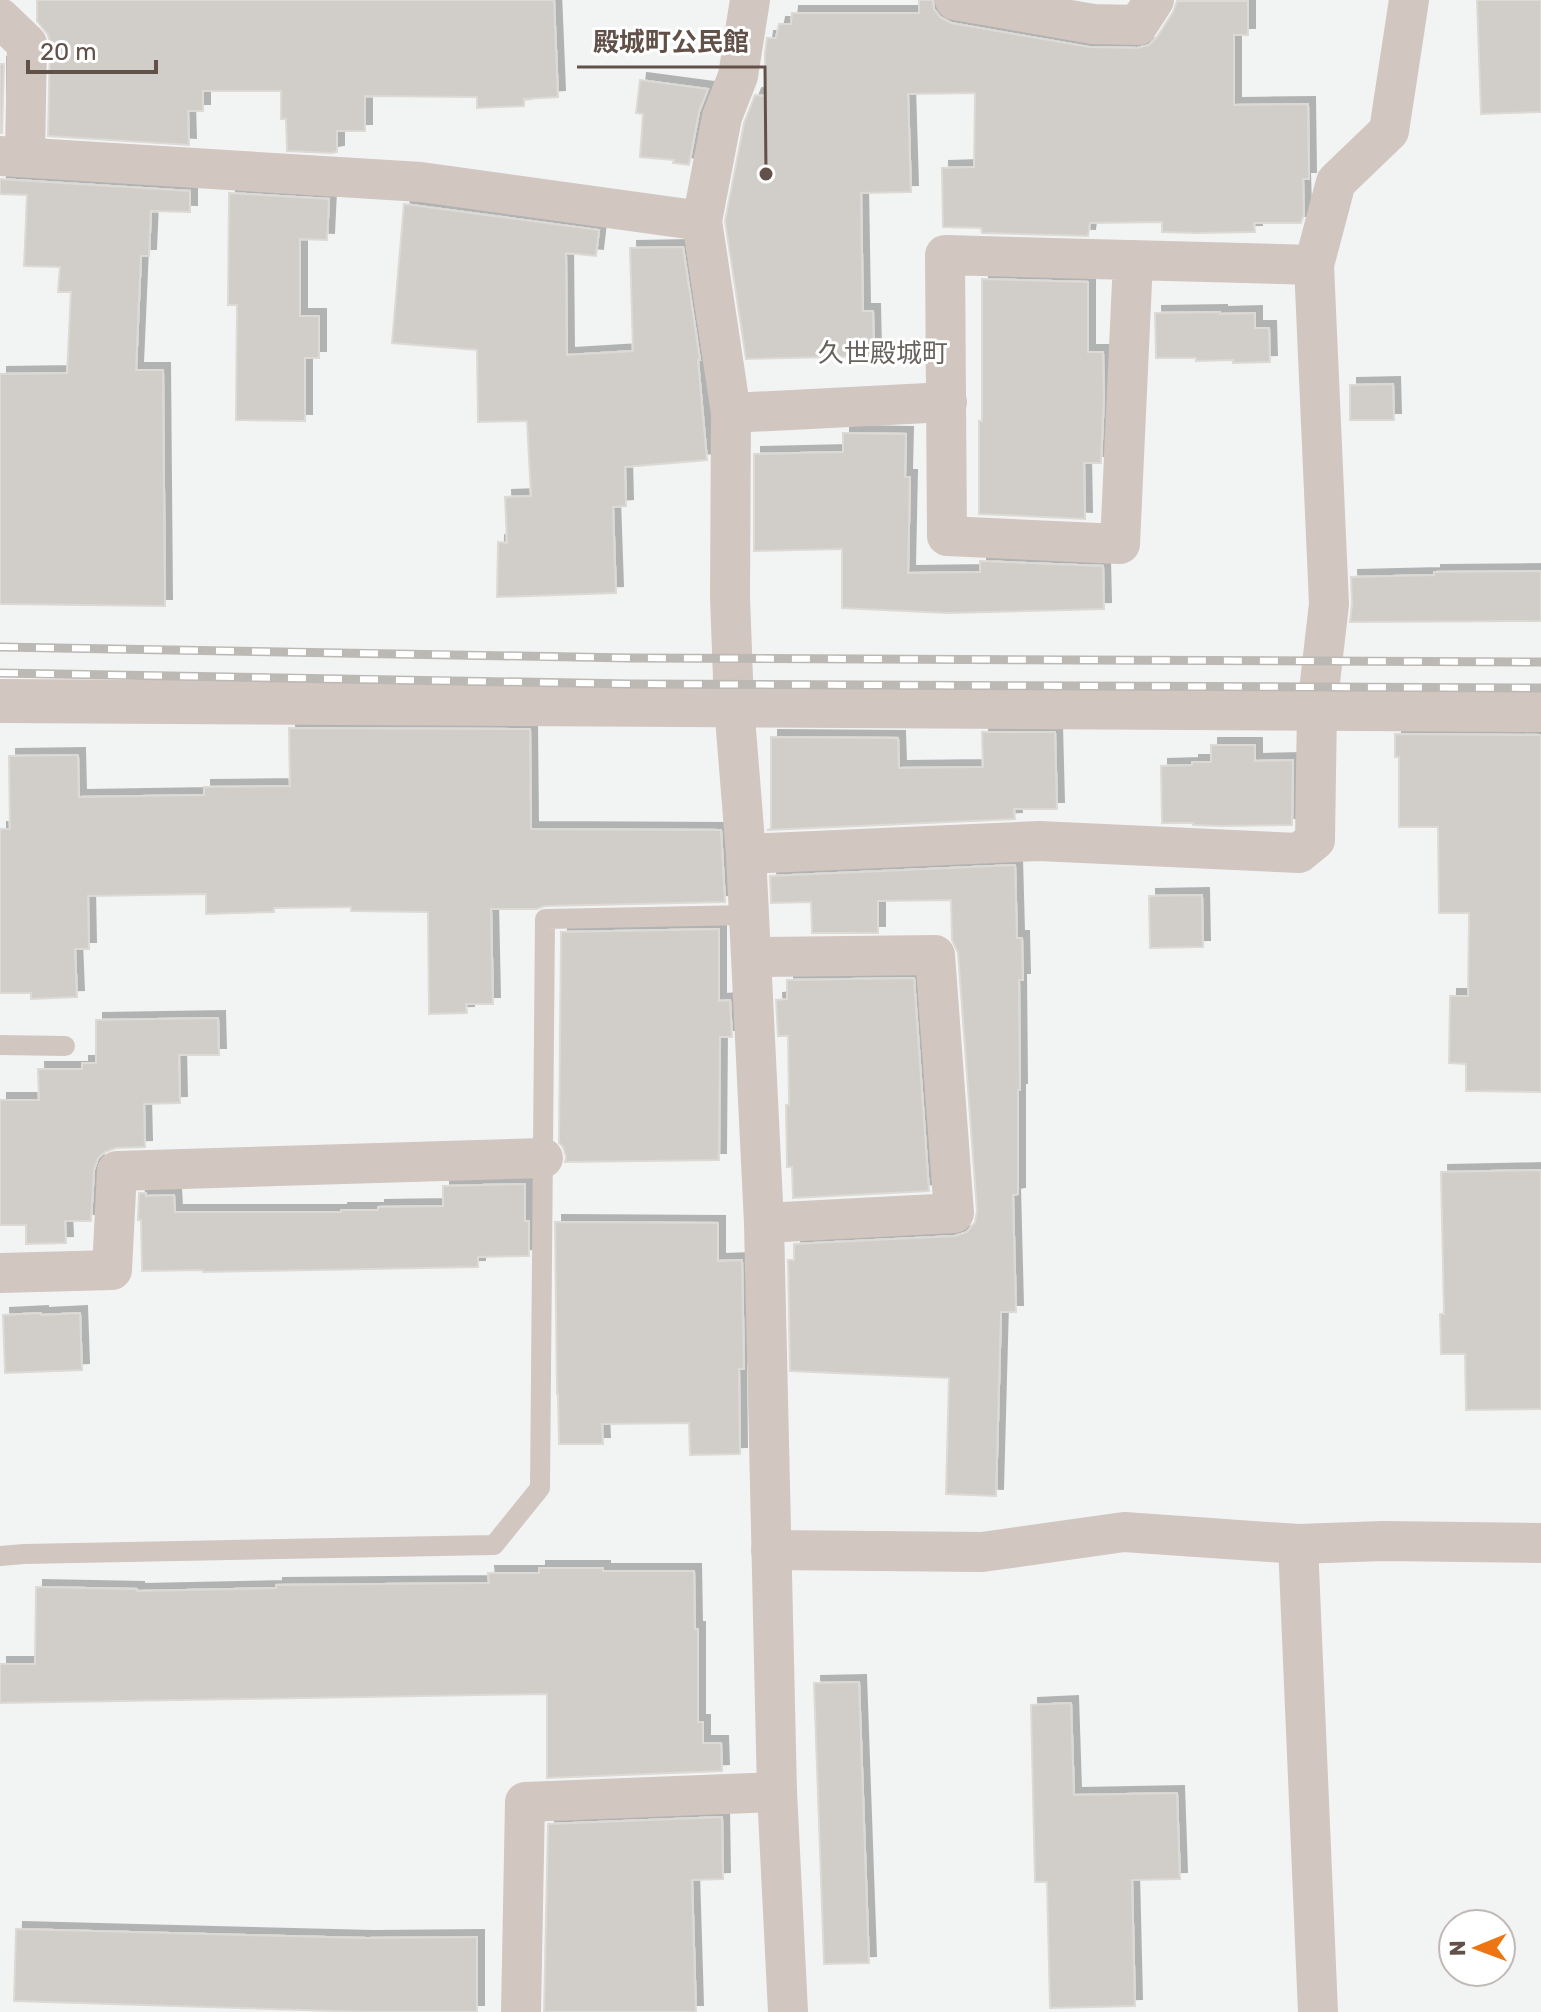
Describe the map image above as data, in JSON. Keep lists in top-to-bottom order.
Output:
{
  "districts": ["久世殿城町"],
  "places": ["殿城町公民館"],
  "scale_bar": "20 m",
  "north": "left"
}
